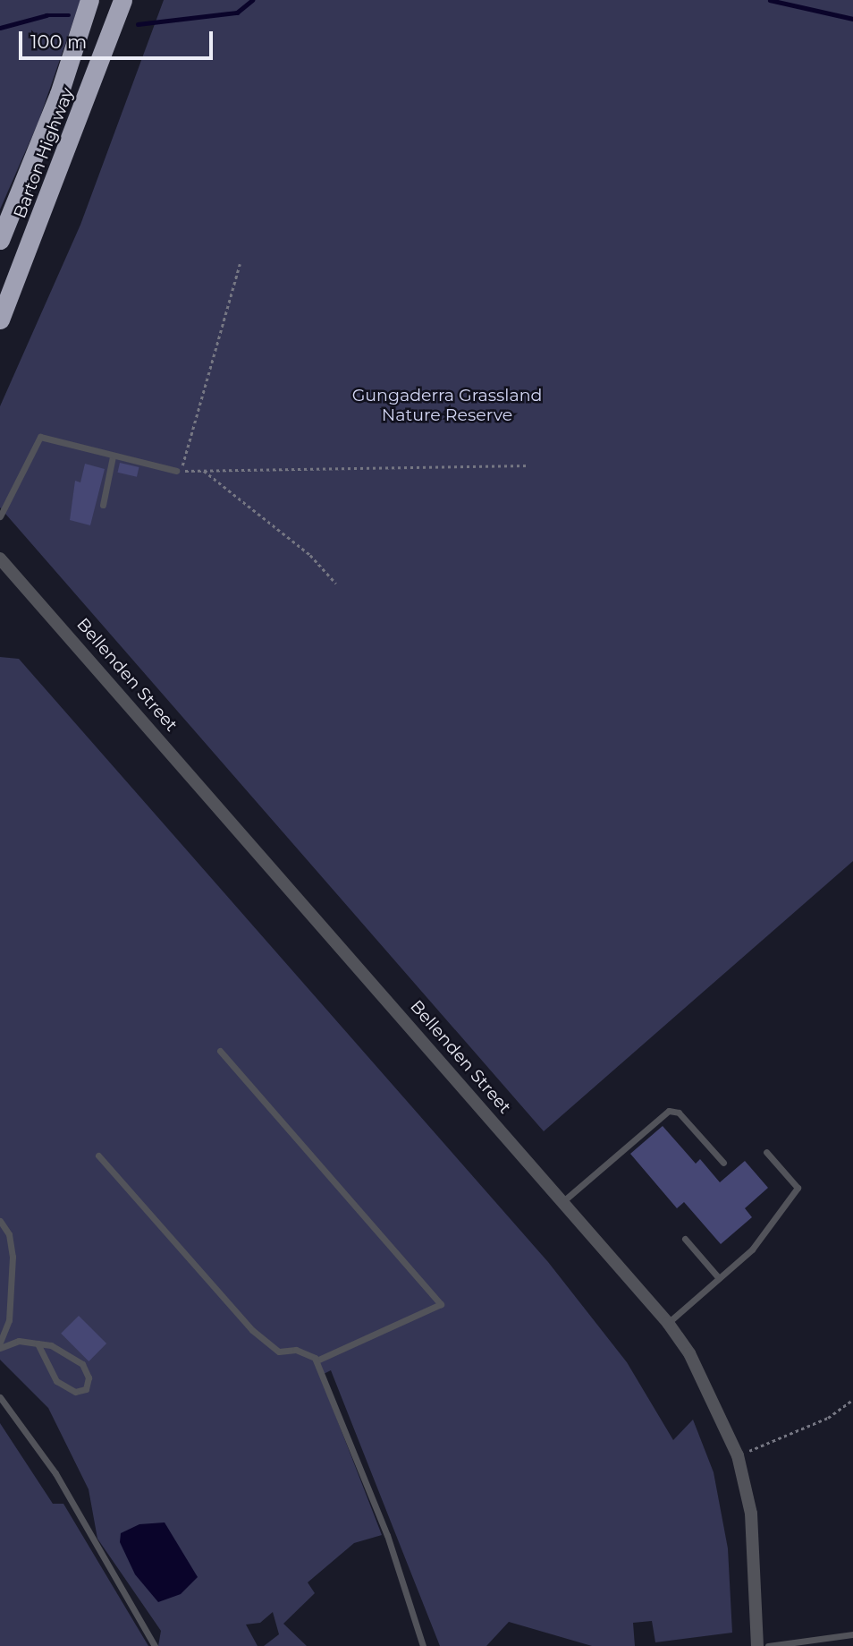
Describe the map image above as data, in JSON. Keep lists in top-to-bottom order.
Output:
{
  "streets": {
    "highway": ["Barton Highway"],
    "street": ["Bellenden Street"]
  },
  "parks": ["Gungaderra Grassland Nature Reserve"],
  "scale_bar": "100 m"
}
